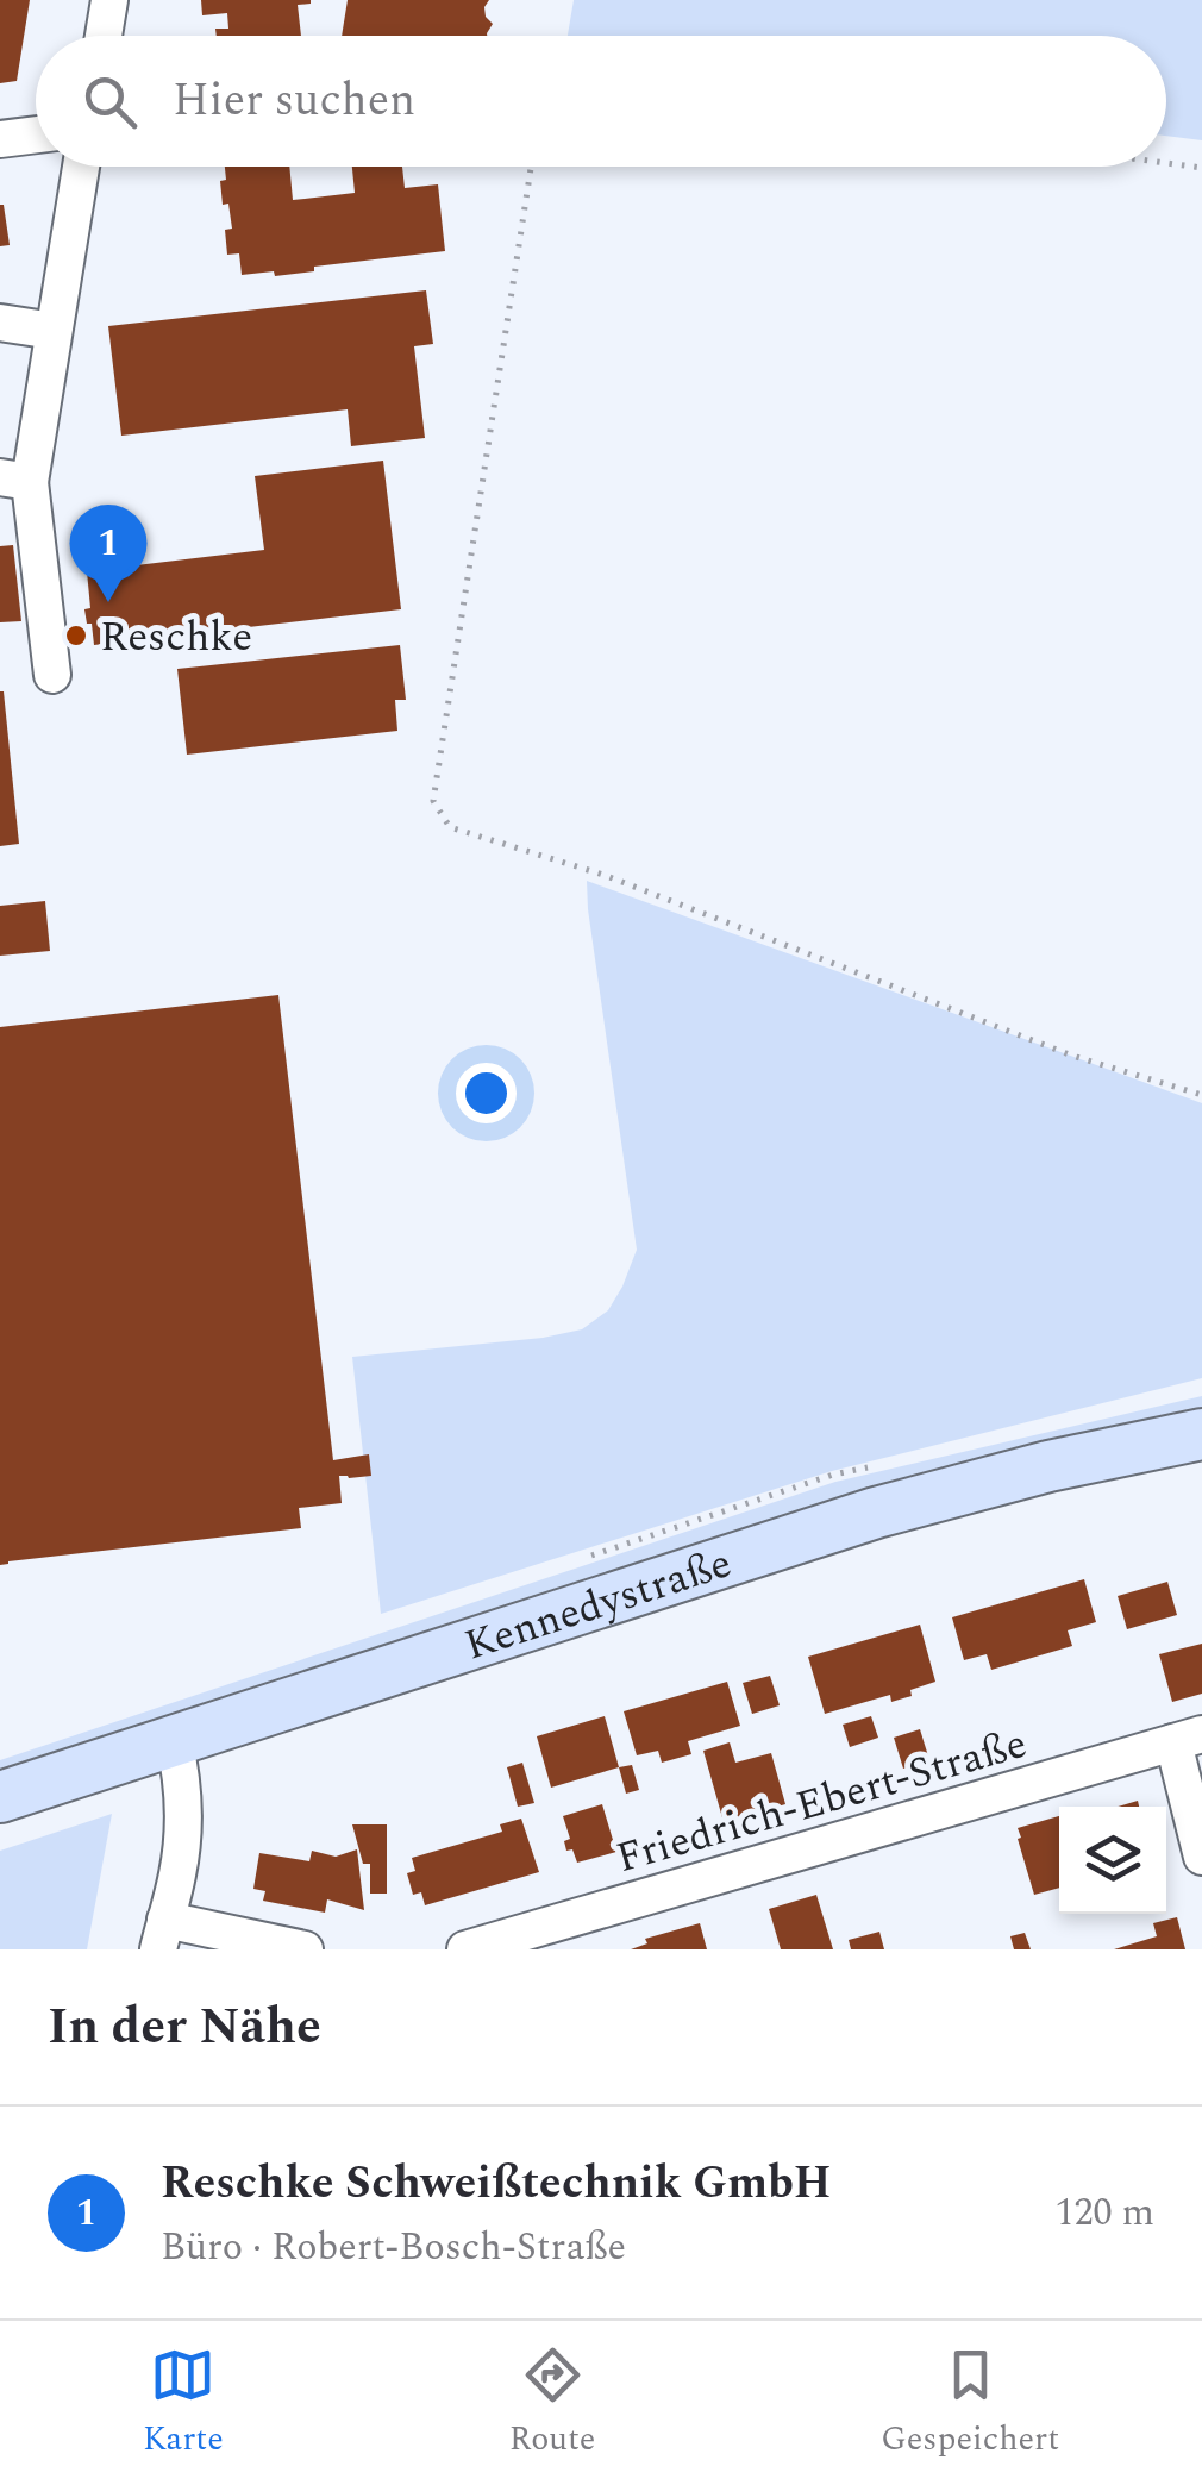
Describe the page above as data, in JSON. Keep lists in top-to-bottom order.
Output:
{
  "streets": {
    "main road": ["Kennedystraße"],
    "street": ["Friedrich-Ebert-Straße"]
  },
  "places": ["Reschke"],
  "page": {
    "search": "Hier suchen",
    "pins": "1",
    "heading": "In der Nähe",
    "list": [
      {
        "mark": "1",
        "name": "Reschke Schweißtechnik GmbH",
        "note": "Büro · Robert-Bosch-Straße",
        "value": "120 m"
      }
    ],
    "nav": ["Karte", "Route", "Gespeichert"]
  }
}
